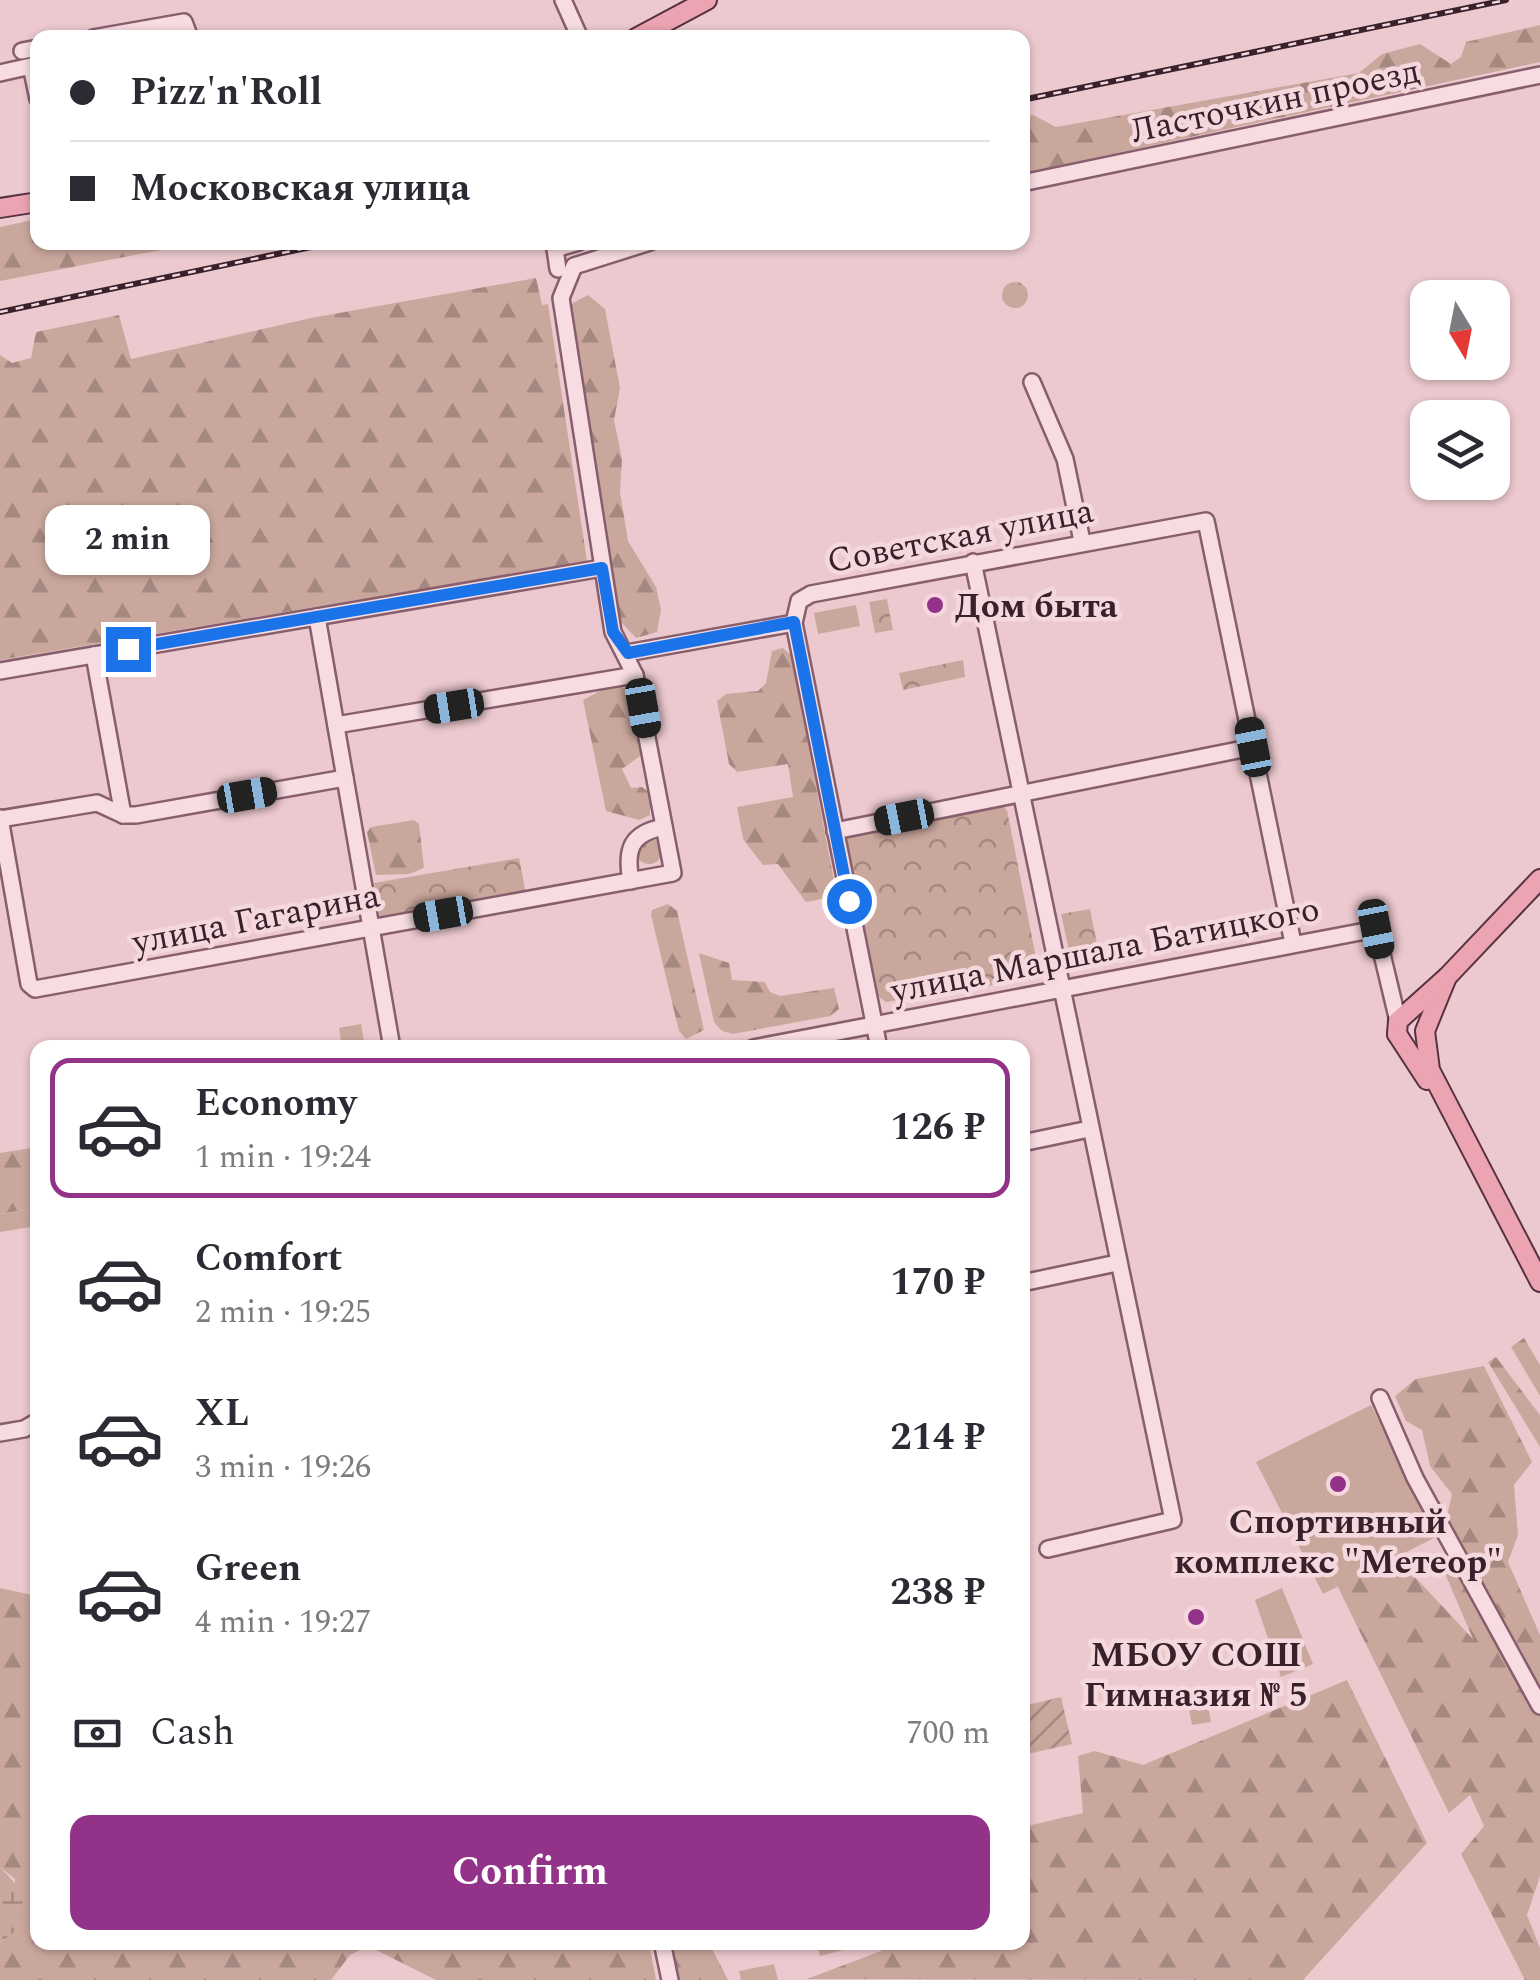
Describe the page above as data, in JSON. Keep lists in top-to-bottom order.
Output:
{
  "streets": {
    "street": [
      "Ласточкин проезд",
      "Советская улица",
      "улица Гагарина",
      "улица Маршала Батицкого"
    ]
  },
  "places": ["Дом быта", "Спортивный комплекс \"Метеор\"", "МБОУ СОШ Гимназия № 5"],
  "north": "bottom",
  "page": {
    "banner": ["Pizz'n'Roll", "Московская улица"],
    "bubble": "2 min",
    "list": [
      {
        "name": "Economy",
        "note": "1 min · 19:24",
        "value": "126 ₽"
      },
      {
        "name": "Comfort",
        "note": "2 min · 19:25",
        "value": "170 ₽"
      },
      {
        "name": "XL",
        "note": "3 min · 19:26",
        "value": "214 ₽"
      },
      {
        "name": "Green",
        "note": "4 min · 19:27",
        "value": "238 ₽"
      }
    ],
    "pay": ["Cash", "700 m"],
    "buttons": "Confirm"
  }
}
